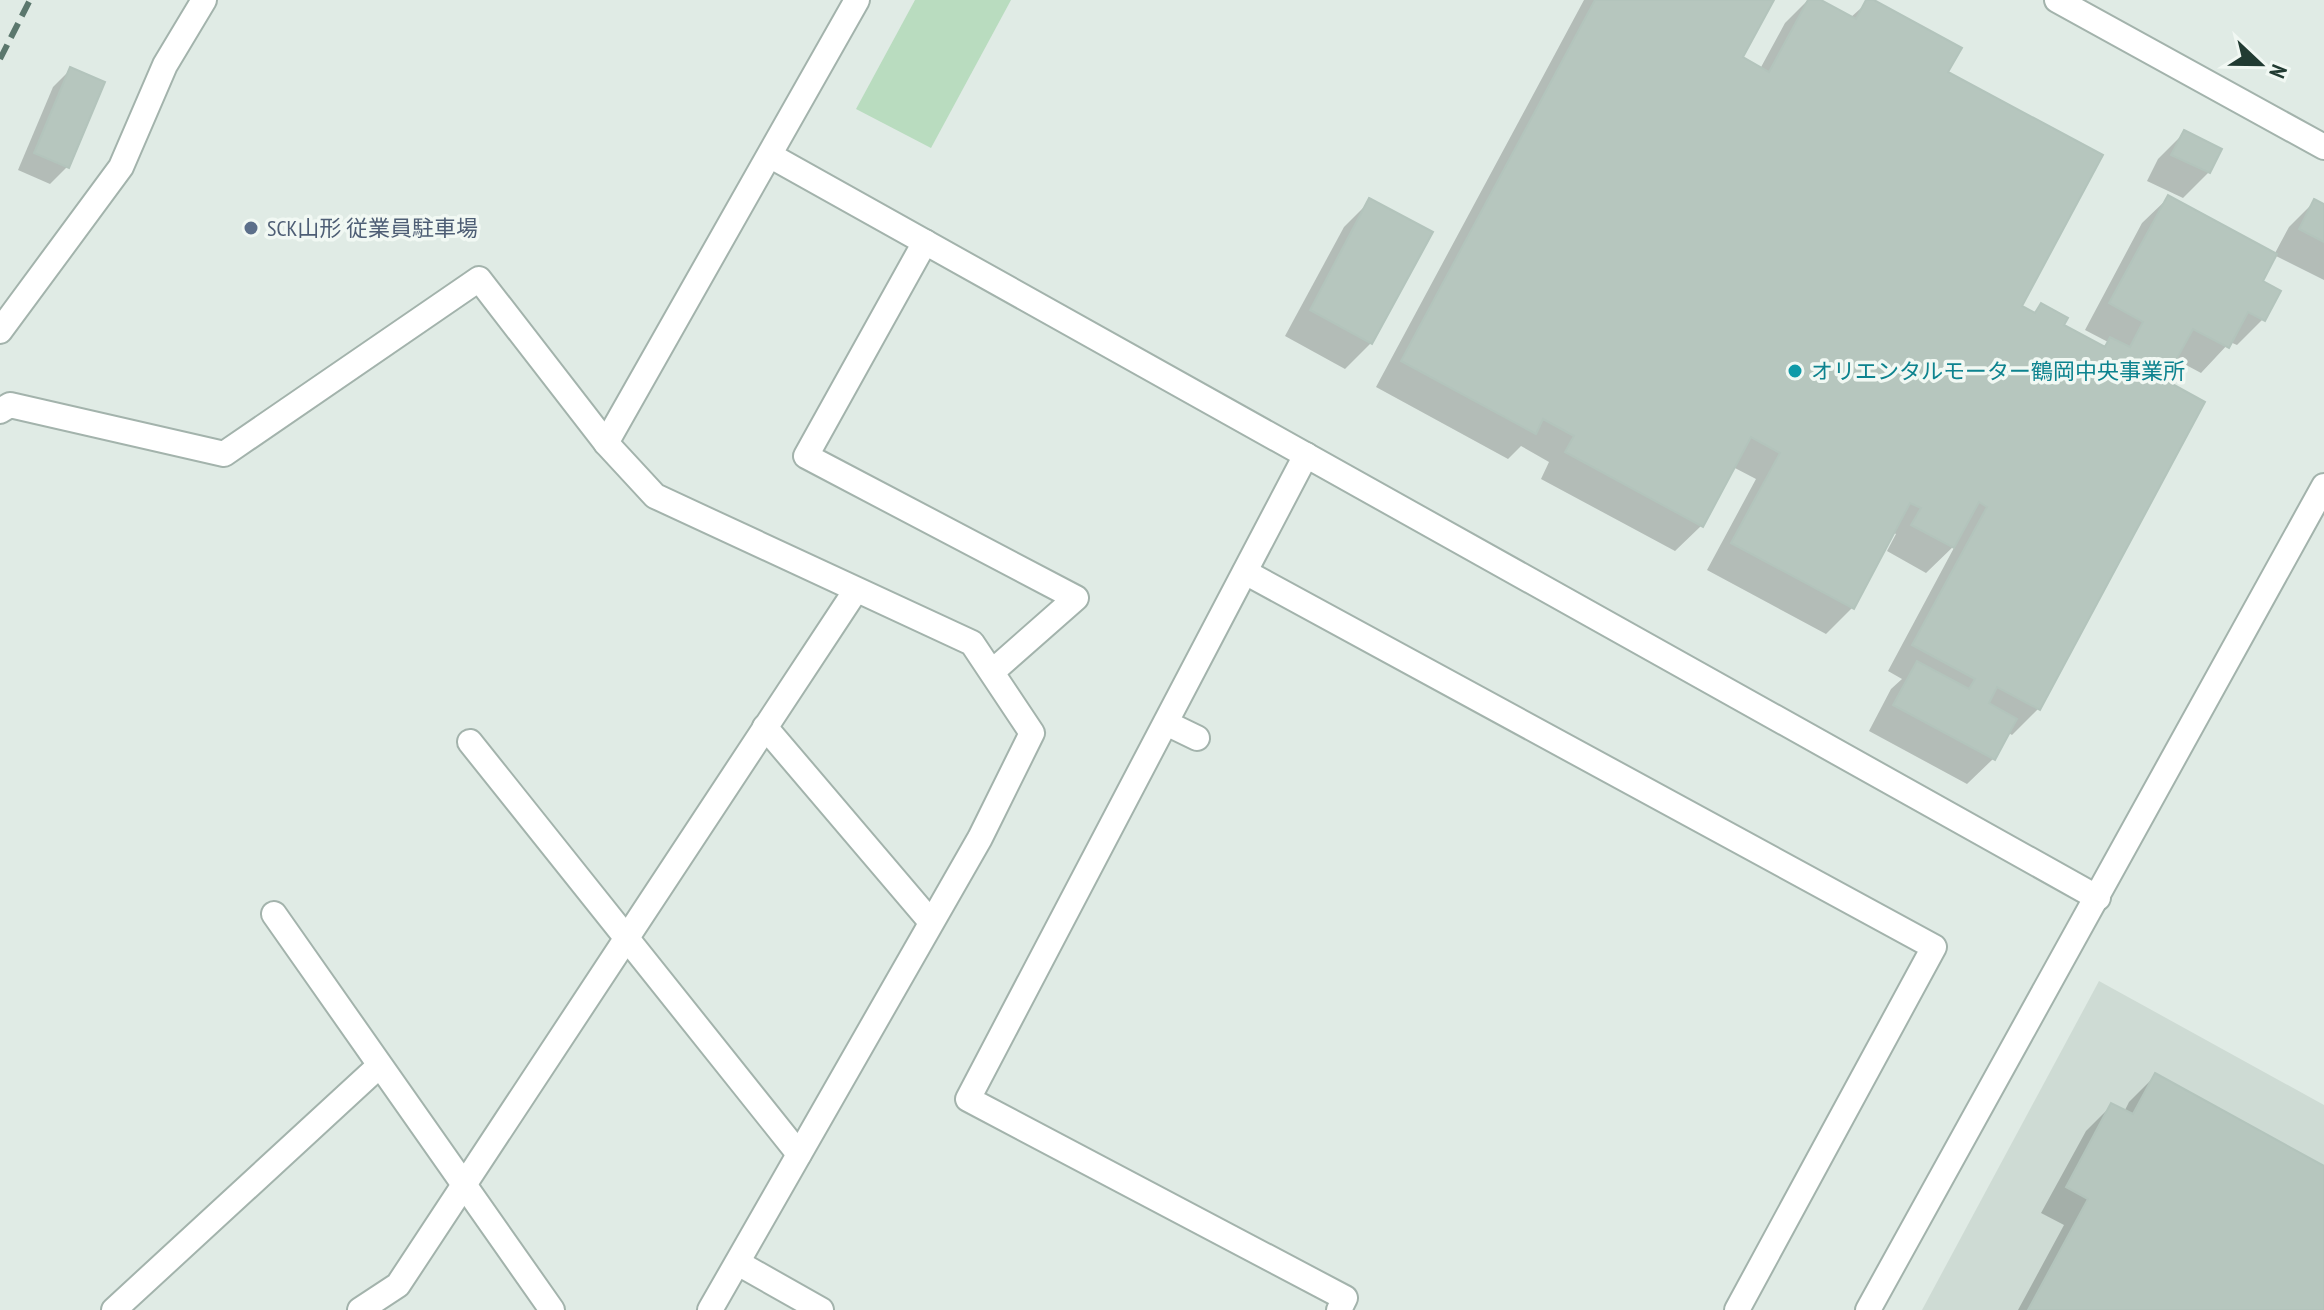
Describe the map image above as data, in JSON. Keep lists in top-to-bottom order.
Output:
{
  "places": ["SCK山形 従業員駐車場", "オリエンタルモーター鶴岡中央事業所"],
  "north": "right"
}
